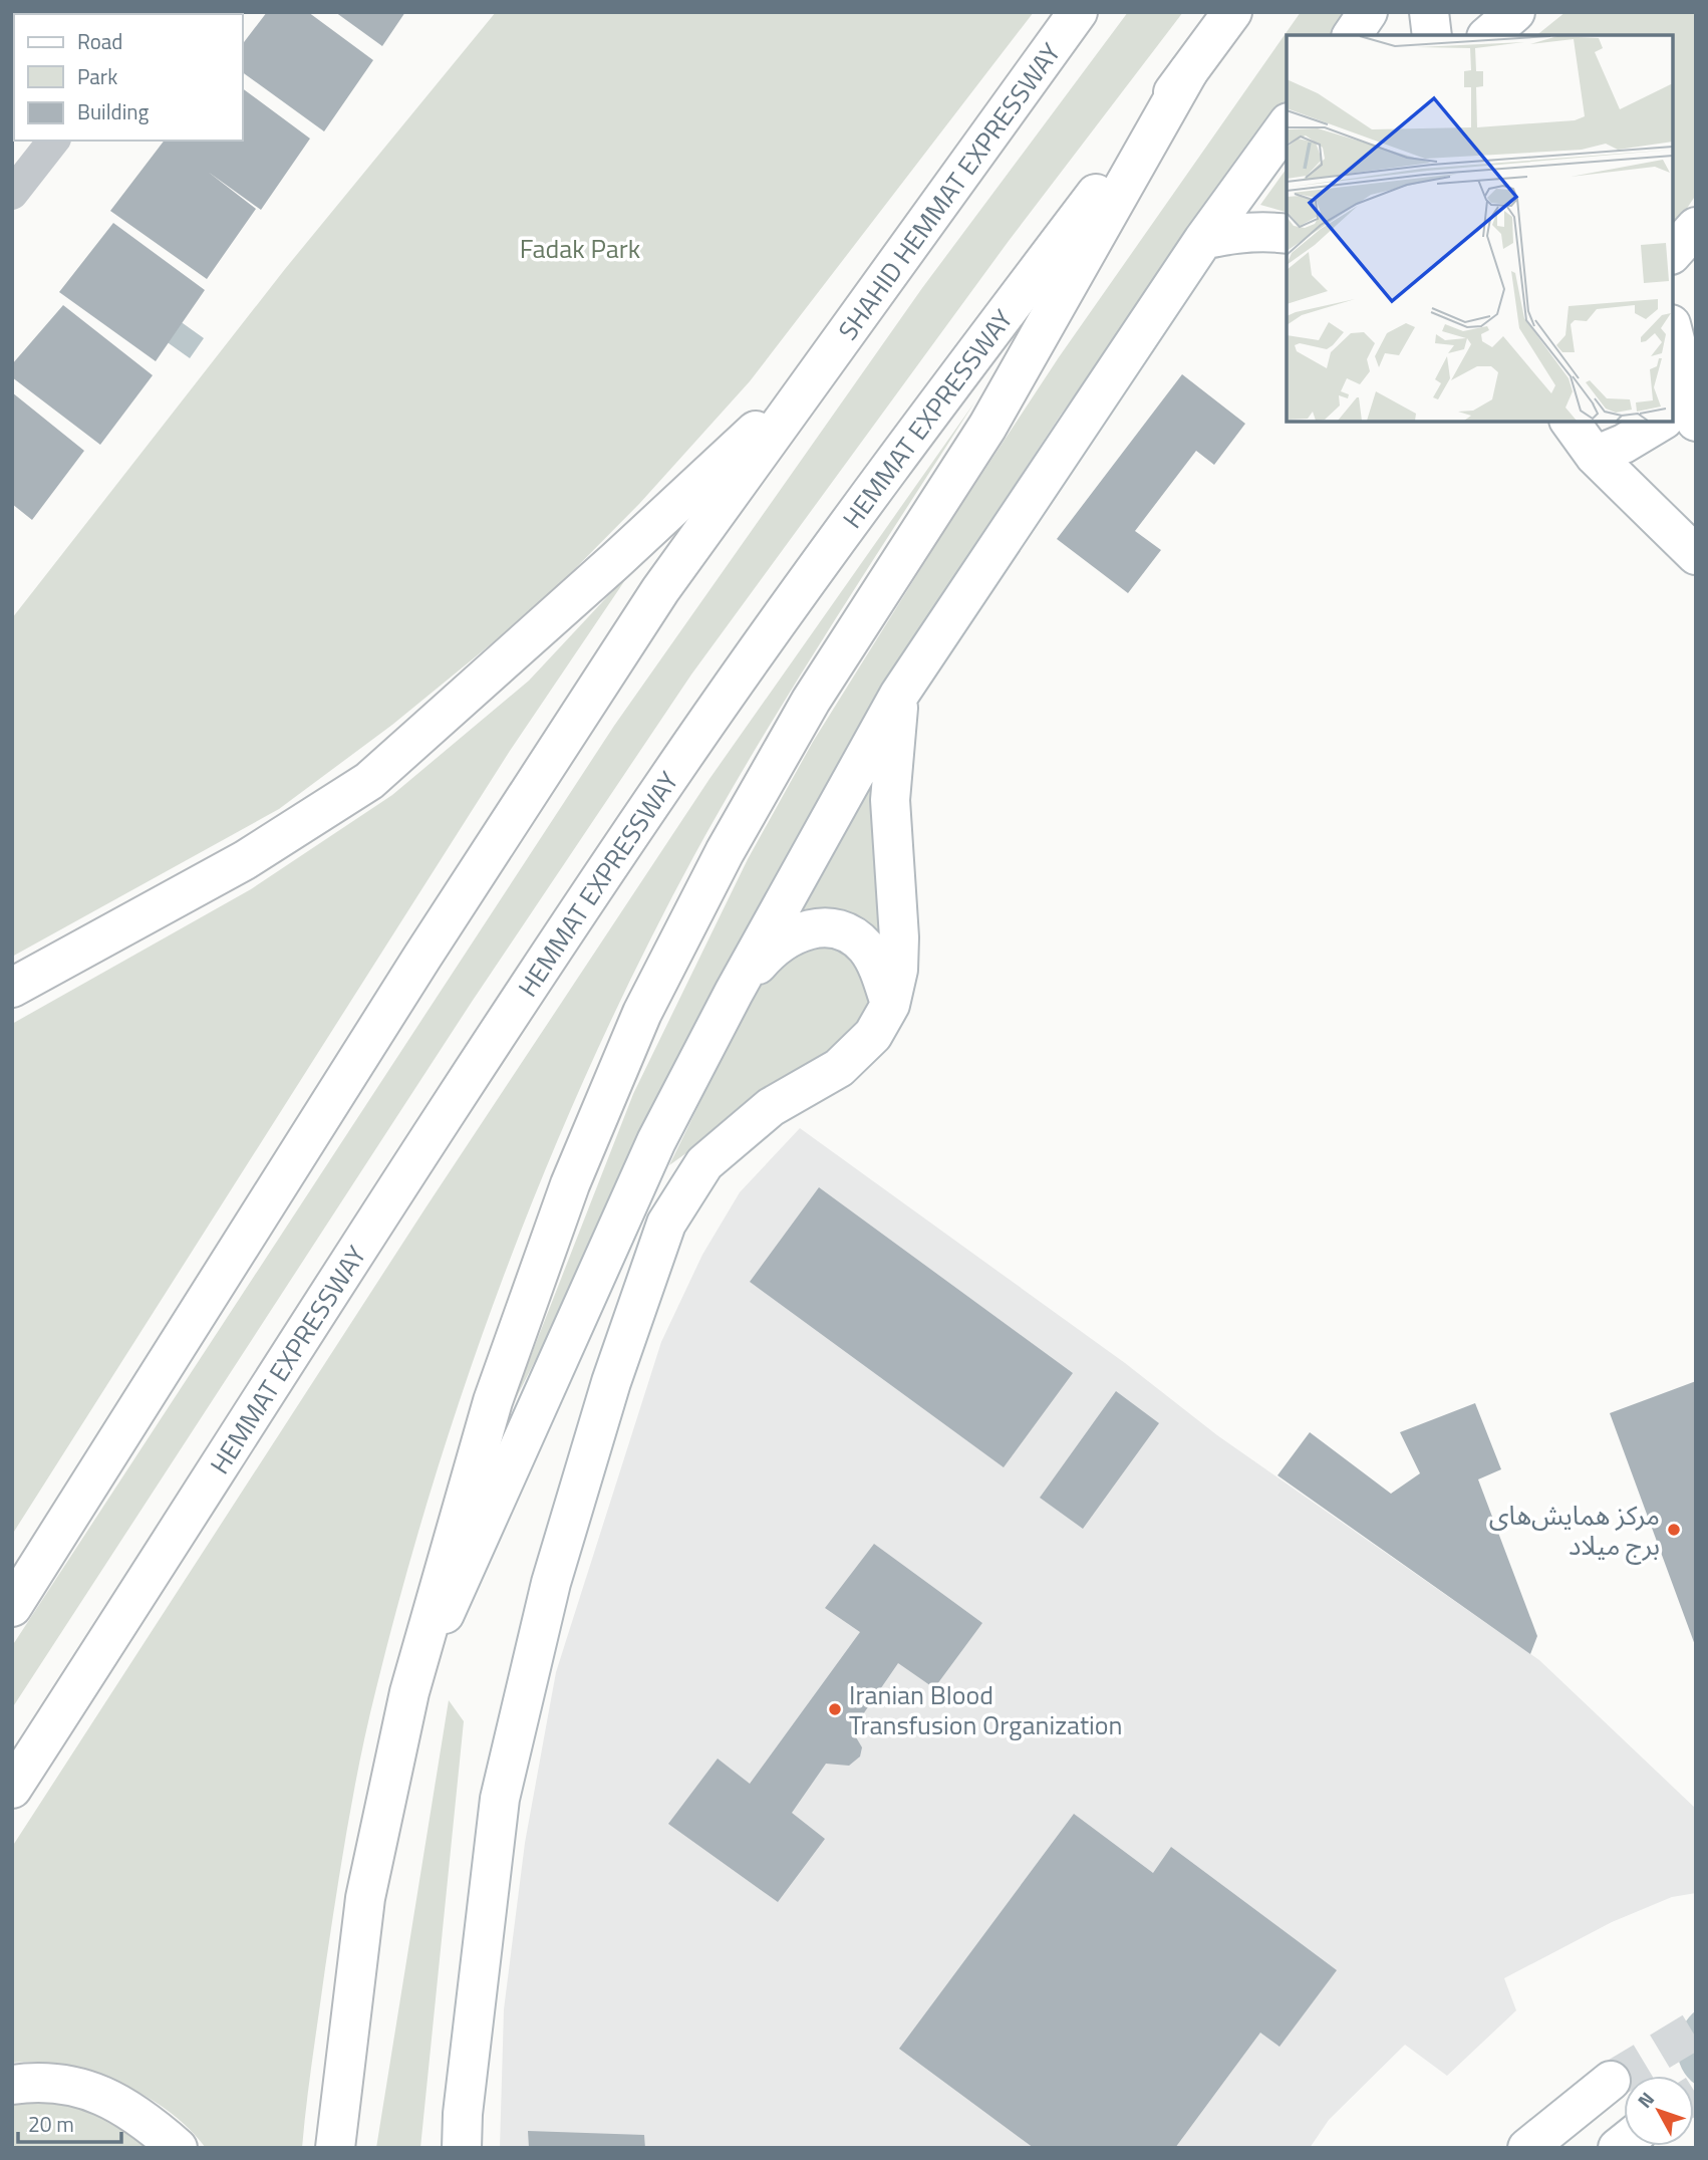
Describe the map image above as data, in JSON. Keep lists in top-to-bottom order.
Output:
{
  "streets": {
    "main road": ["SHAHID HEMMAT EXPRESSWAY", "HEMMAT EXPRESSWAY"]
  },
  "parks": ["Fadak Park"],
  "places": ["مرکز همایش‌های برج میلاد", "Iranian Blood Transfusion Organization"],
  "legend": ["Road", "Park", "Building"],
  "scale_bar": "20 m",
  "north": "top left"
}
